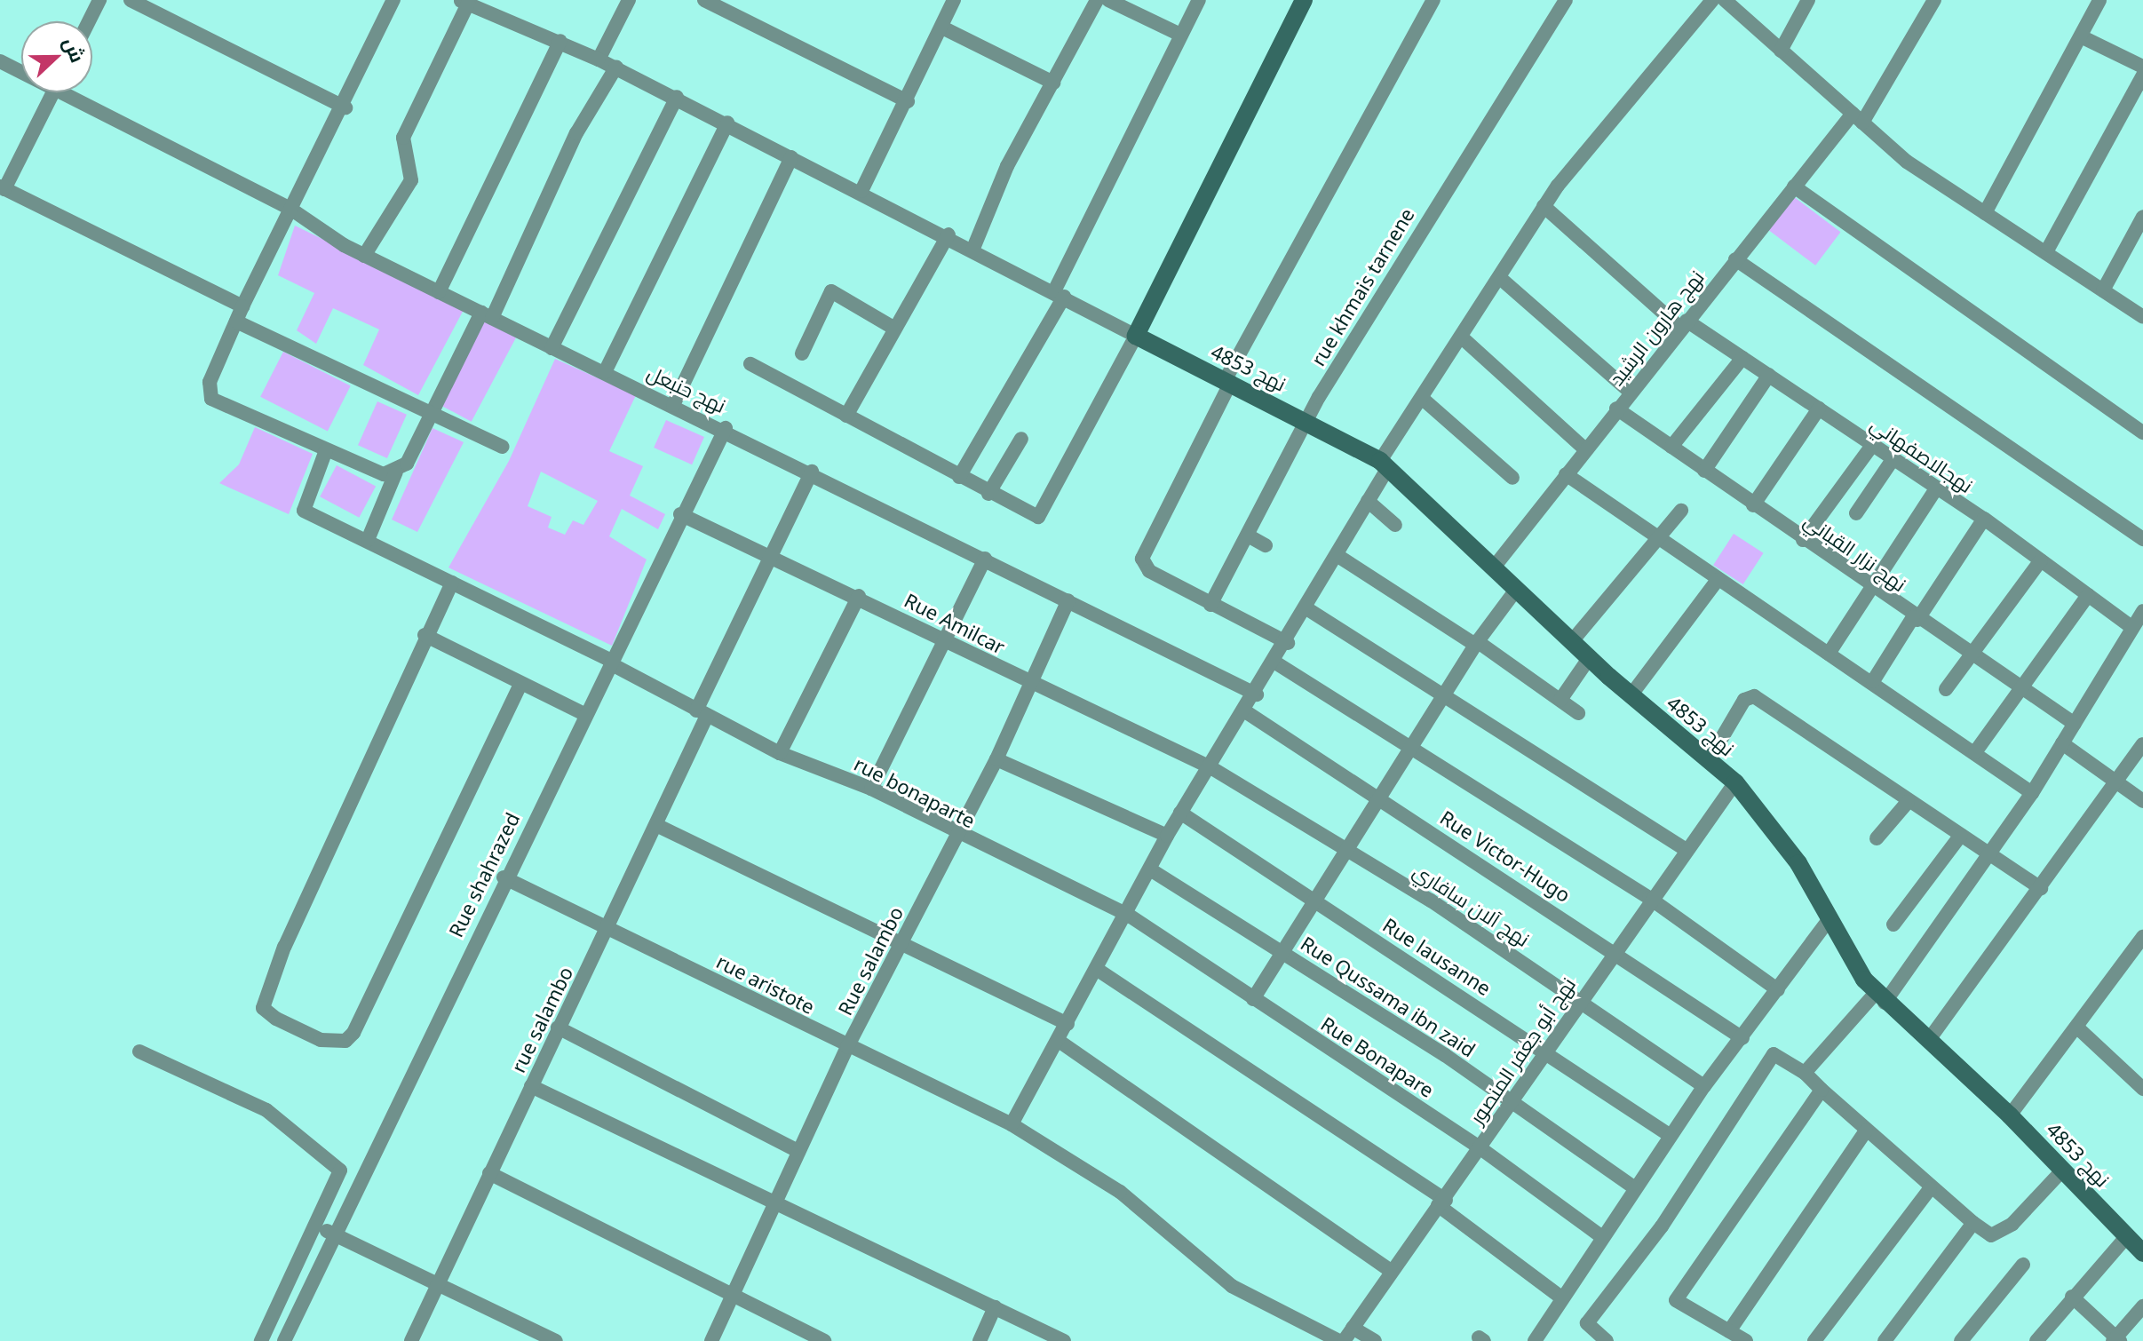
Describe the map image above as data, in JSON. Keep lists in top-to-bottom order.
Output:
{
  "streets": {
    "street": [
      "rue khmais tarnene",
      "نهج هارون الرشيد",
      "نهج 4853",
      "نهج حنبعل",
      "نهجالاصفهاني",
      "نهج نزار القباني",
      "Rue Amilcar",
      "rue bonaparte",
      "Rue Victor-Hugo",
      "Rue shahrazed",
      "نهج آلان سافاري",
      "Rue lausanne",
      "Rue salambo",
      "rue aristote",
      "Rue Qussama ibn zaid",
      "rue salambo",
      "نهج أبو جعفر المنصور",
      "Rue Bonapare"
    ]
  },
  "crossings": [
    ["rue khmais tarnene", "نهج 4853"],
    ["نهج هارون الرشيد", "نهج 4853"],
    ["نهج هارون الرشيد", "نهجالاصفهاني"],
    ["نهج هارون الرشيد", "نهج نزار القباني"],
    ["نهج 4853", "نهج أبو جعفر المنصور"],
    ["نهج حنبعل", "Rue shahrazed"],
    ["نهج حنبعل", "Rue salambo"],
    ["نهج حنبعل", "rue salambo"],
    ["Rue Amilcar", "Rue shahrazed"],
    ["Rue Amilcar", "نهج آلان سافاري"],
    ["Rue Amilcar", "Rue salambo"],
    ["Rue Amilcar", "rue salambo"],
    ["rue bonaparte", "Rue shahrazed"],
    ["rue bonaparte", "Rue salambo"],
    ["rue bonaparte", "rue salambo"],
    ["rue bonaparte", "Rue Bonapare"],
    ["Rue Victor-Hugo", "نهج أبو جعفر المنصور"],
    ["Rue shahrazed", "rue aristote"],
    ["نهج آلان سافاري", "نهج أبو جعفر المنصور"],
    ["Rue lausanne", "نهج أبو جعفر المنصور"],
    ["Rue salambo", "rue aristote"],
    ["rue aristote", "rue salambo"],
    ["rue aristote", "نهج أبو جعفر المنصور"],
    ["Rue Qussama ibn zaid", "نهج أبو جعفر المنصور"],
    ["نهج أبو جعفر المنصور", "Rue Bonapare"]
  ],
  "north": "right"
}
